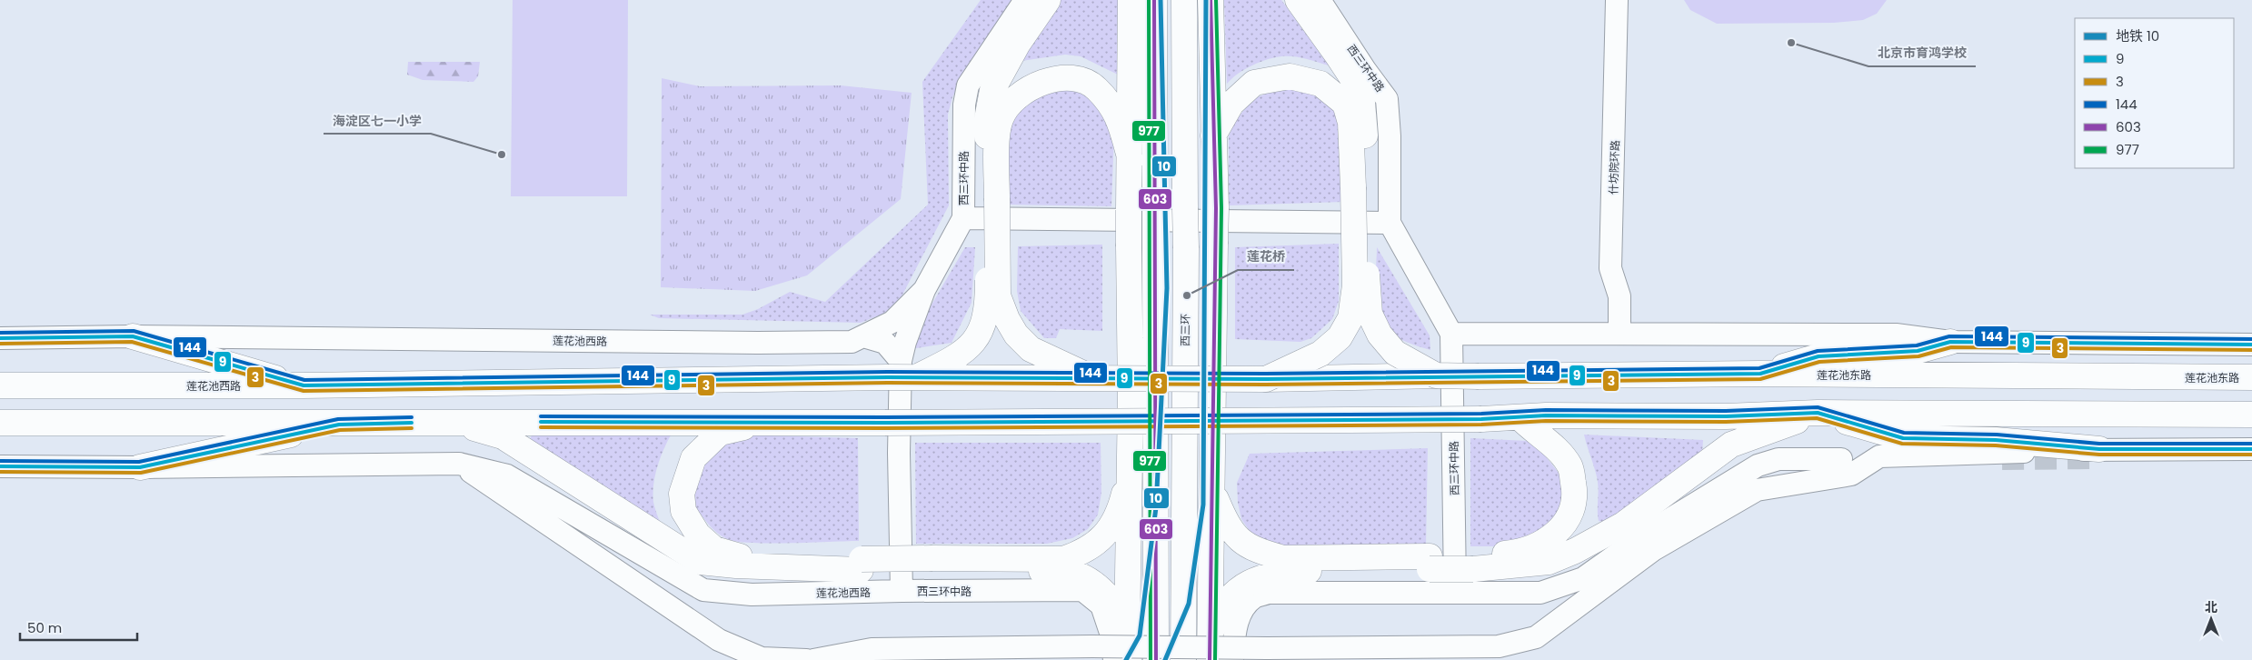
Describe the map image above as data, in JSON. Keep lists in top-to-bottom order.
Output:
{
  "streets": {
    "highway": ["西三环", "莲花池西路", "莲花池东路"],
    "street": ["西三环中路", "什坊院环路"]
  },
  "crossings": [
    ["西三环中路", "莲花池西路"],
    ["莲花池西路", "莲花池东路"]
  ],
  "places": ["北京市育鸿学校", "海淀区七一小学", "莲花桥"],
  "lines": [
    "metro line 10",
    "transit line 603",
    "transit line 977",
    "transit line 144",
    "transit line 9",
    "transit line 3"
  ],
  "legend": [
    "地铁 10",
    "9",
    "3",
    "144",
    "603",
    "977"
  ],
  "scale_bar": "50 m",
  "north": "top"
}
